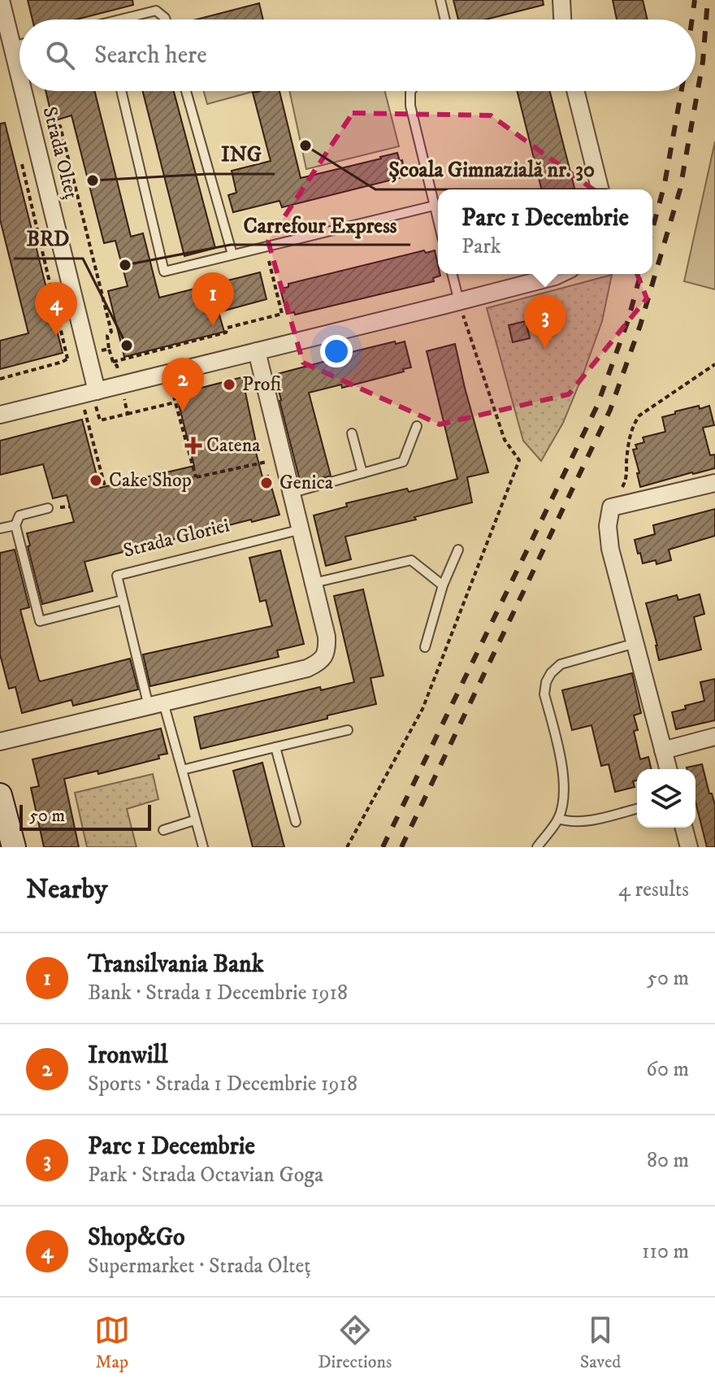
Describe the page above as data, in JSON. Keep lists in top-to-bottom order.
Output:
{
  "streets": {
    "street": ["Strada Olteț"],
    "lane": ["Strada Gloriei"]
  },
  "places": {
    "other": [
      "Școala Gimnazială nr. 30",
      "ING",
      "Carrefour Express",
      "BRD",
      "Profi",
      "Cake Shop",
      "Genica"
    ],
    "health": ["Catena"]
  },
  "scale_bar": "50 m",
  "page": {
    "search": "Search here",
    "popup": ["Parc 1 Decembrie", "Park"],
    "pins": [
      "1",
      "4",
      "3",
      "2"
    ],
    "scale": "50 m",
    "heading": ["Nearby", "4 results"],
    "list": [
      {
        "mark": "1",
        "name": "Transilvania Bank",
        "note": "Bank · Strada 1 Decembrie 1918",
        "value": "50 m"
      },
      {
        "mark": "2",
        "name": "Ironwill",
        "note": "Sports · Strada 1 Decembrie 1918",
        "value": "60 m"
      },
      {
        "mark": "3",
        "name": "Parc 1 Decembrie",
        "note": "Park · Strada Octavian Goga",
        "value": "80 m"
      },
      {
        "mark": "4",
        "name": "Shop&Go",
        "note": "Supermarket · Strada Olteț",
        "value": "110 m"
      }
    ],
    "nav": ["Map", "Directions", "Saved"]
  }
}
